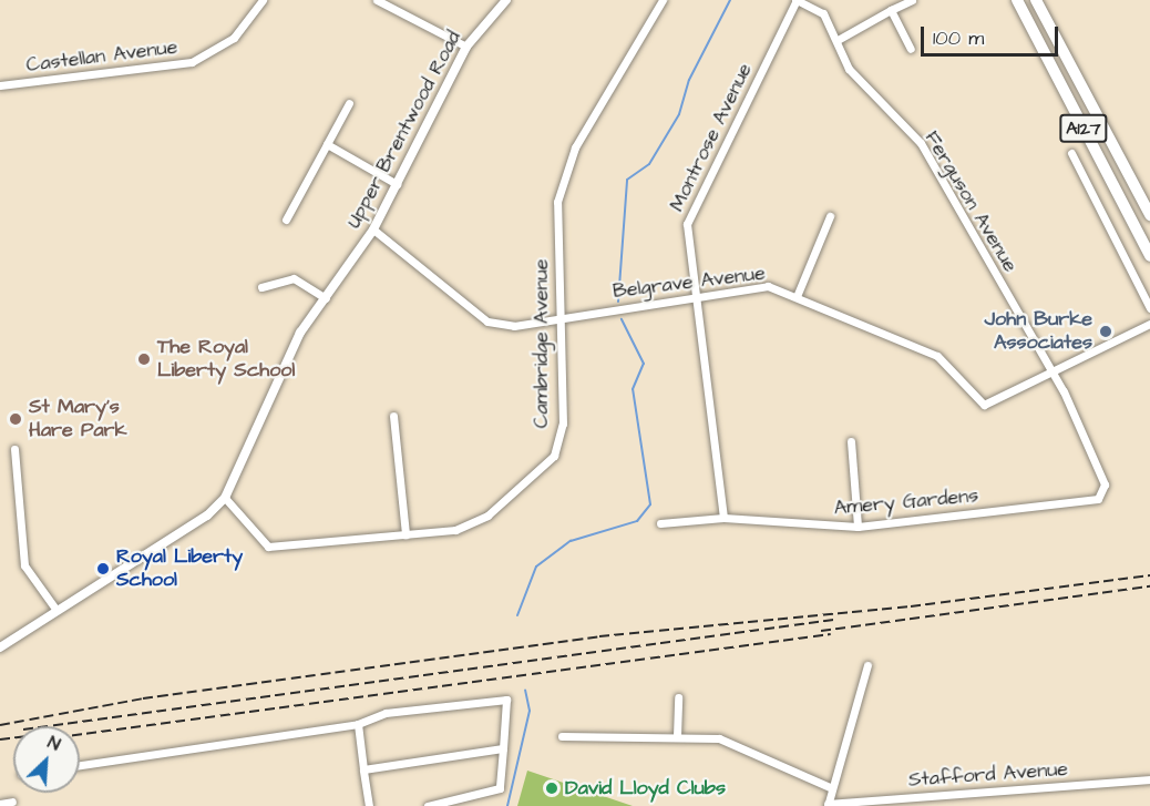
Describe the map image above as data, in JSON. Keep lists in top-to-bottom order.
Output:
{
  "streets": {
    "highway": ["A127"],
    "street": [
      "Castellan Avenue",
      "Upper Brentwood Road",
      "Montrose Avenue",
      "Ferguson Avenue",
      "Belgrave Avenue",
      "Cambridge Avenue",
      "Amery Gardens",
      "Stafford Avenue"
    ]
  },
  "crossings": [
    ["Upper Brentwood Road", "Belgrave Avenue"],
    ["Upper Brentwood Road", "Cambridge Avenue"],
    ["Montrose Avenue", "Ferguson Avenue"],
    ["Montrose Avenue", "Belgrave Avenue"],
    ["Ferguson Avenue", "Belgrave Avenue"],
    ["Ferguson Avenue", "Amery Gardens"],
    ["Belgrave Avenue", "Cambridge Avenue"],
    ["Belgrave Avenue", "Amery Gardens"]
  ],
  "places": [
    "John Burke Associates",
    "The Royal Liberty School",
    "St Mary's Hare Park",
    "Royal Liberty School",
    "David Lloyd Clubs"
  ],
  "scale_bar": "100 m",
  "north": "top right"
}
